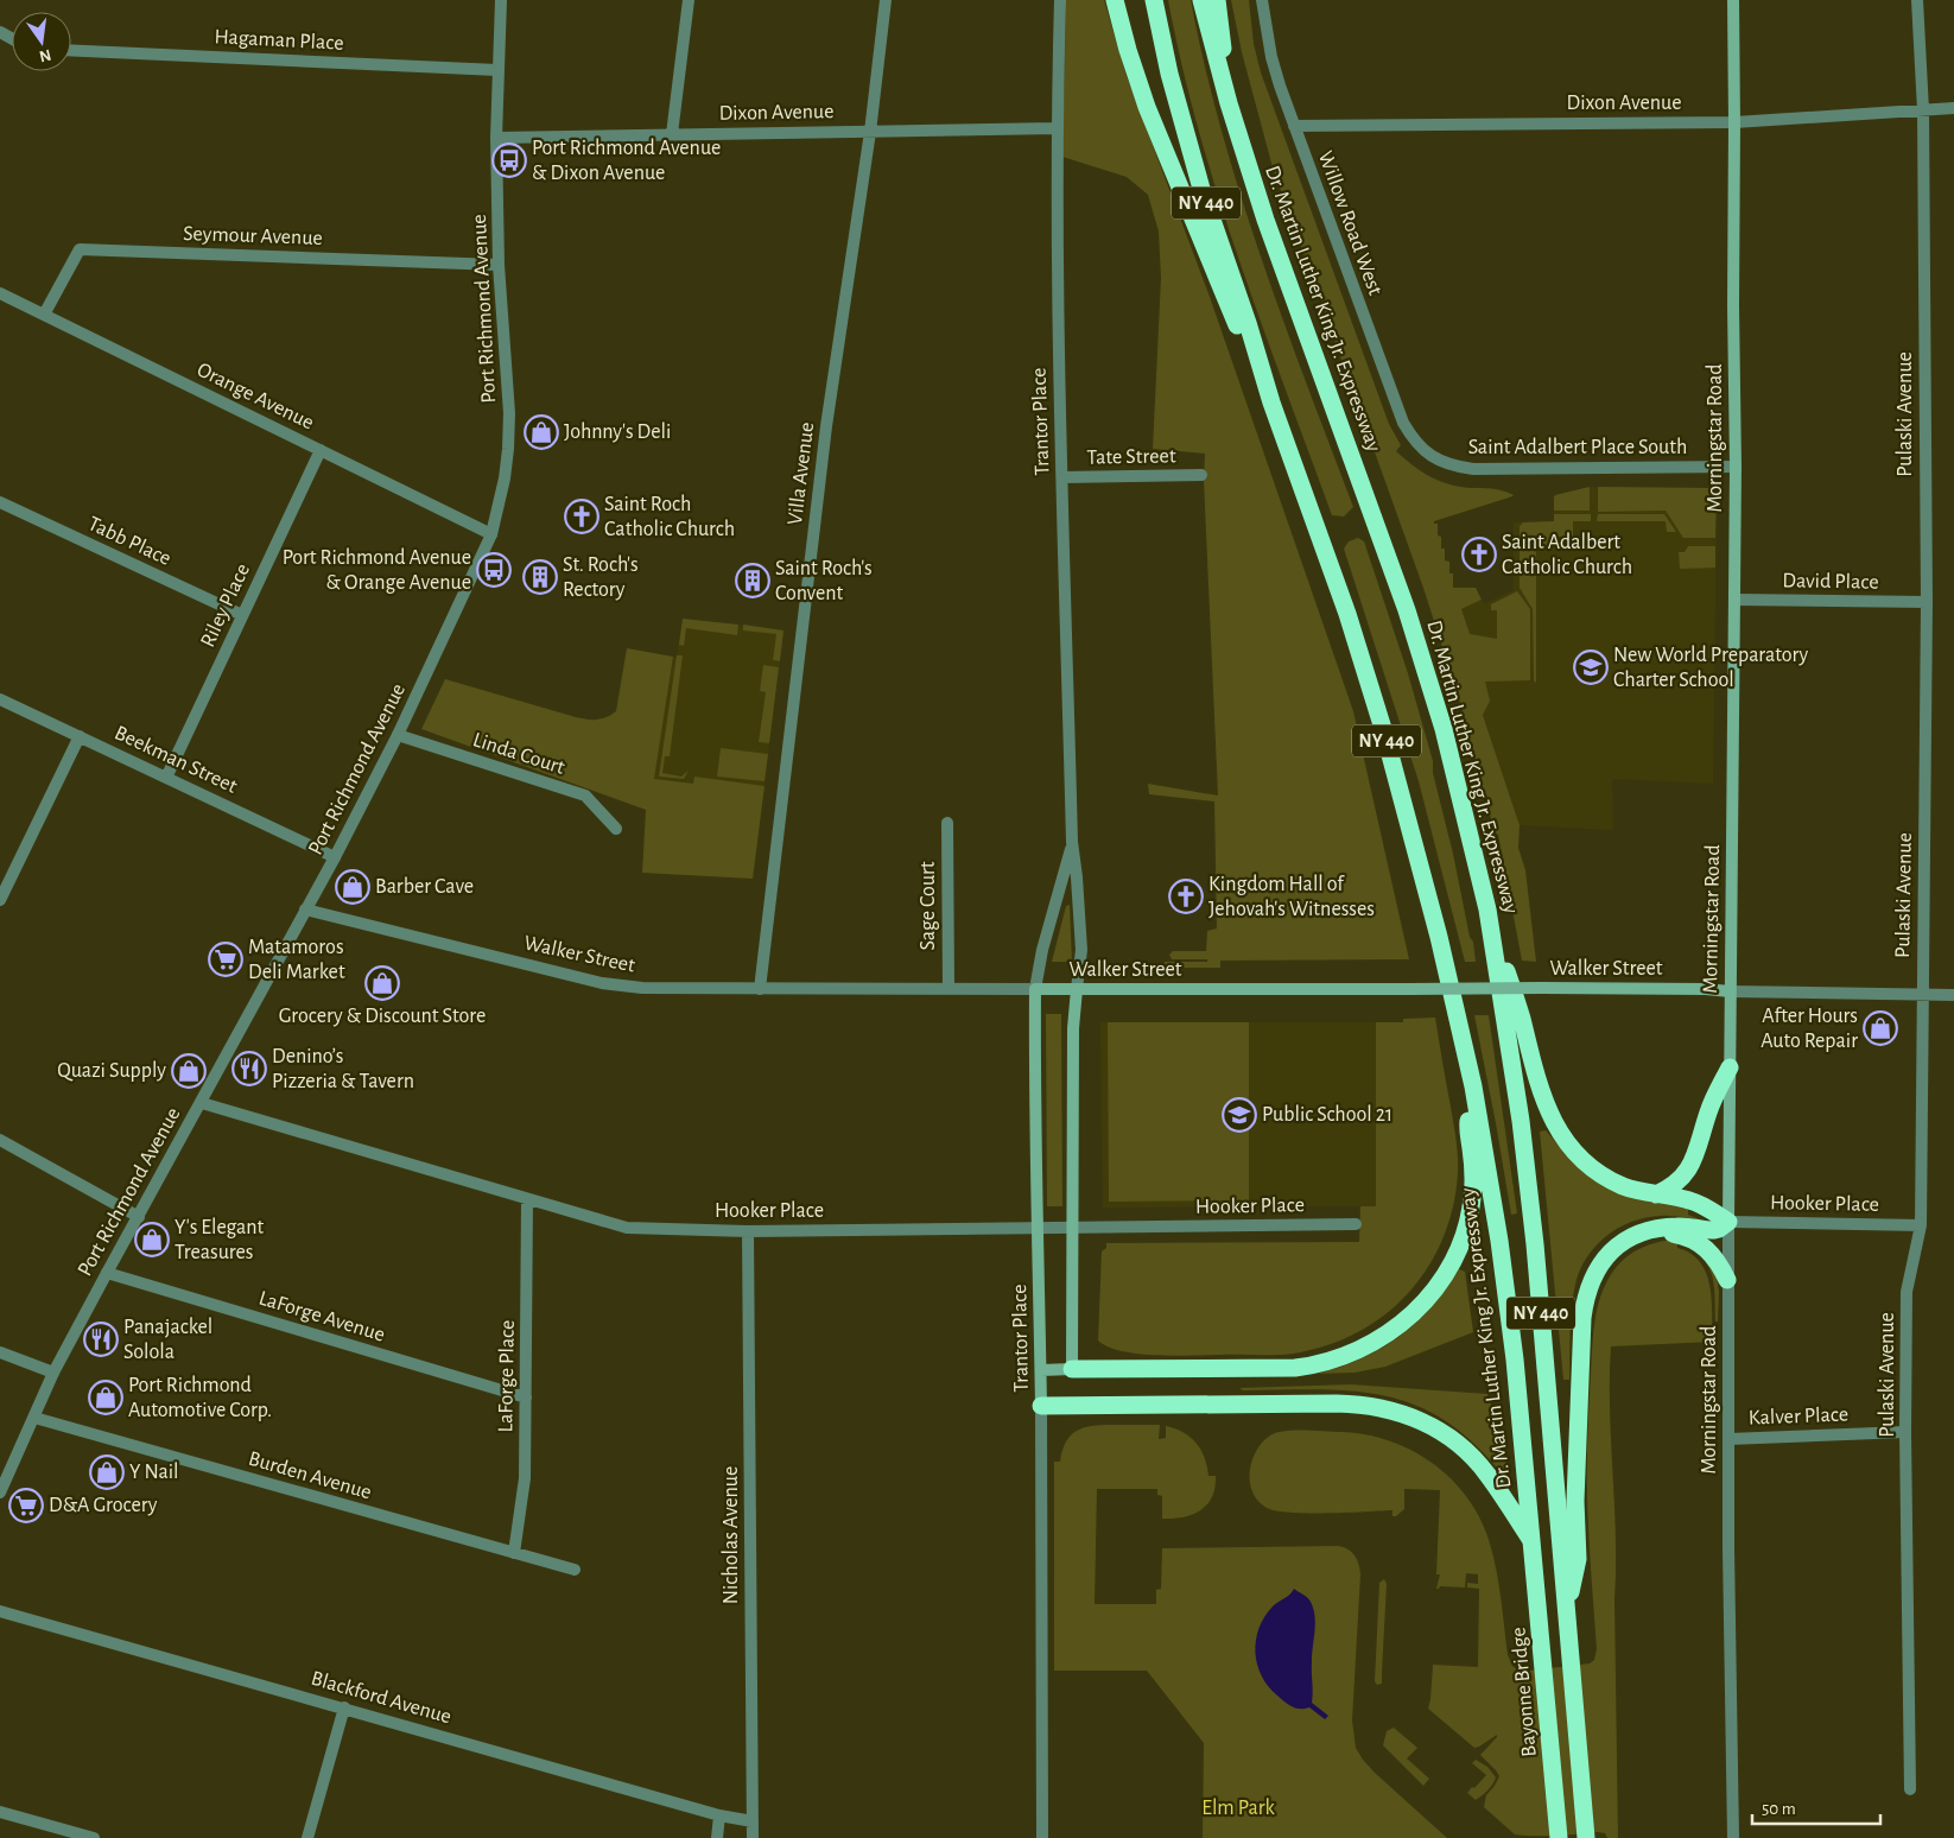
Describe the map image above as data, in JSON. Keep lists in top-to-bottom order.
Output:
{
  "streets": {
    "highway": ["NY 440", "Dr. Martin Luther King Jr. Expressway", "Bayonne Bridge"],
    "main road": ["Trantor Place", "Morningstar Road", "Walker Street"],
    "street": [
      "Hagaman Place",
      "Dixon Avenue",
      "Willow Road West",
      "Seymour Avenue",
      "Port Richmond Avenue",
      "Orange Avenue",
      "Pulaski Avenue",
      "Saint Adalbert Place South",
      "Tate Street",
      "Villa Avenue",
      "Tabb Place",
      "David Place",
      "Riley Place",
      "Linda Court",
      "Beekman Street",
      "Sage Court",
      "Hooker Place",
      "LaForge Avenue",
      "LaForge Place",
      "Kalver Place",
      "Burden Avenue",
      "Nicholas Avenue",
      "Blackford Avenue"
    ]
  },
  "crossings": [
    ["Hagaman Place", "Port Richmond Avenue"],
    ["Dixon Avenue", "Willow Road West"],
    ["Dixon Avenue", "Port Richmond Avenue"],
    ["Dixon Avenue", "Pulaski Avenue"],
    ["Dixon Avenue", "Trantor Place"],
    ["Dixon Avenue", "Morningstar Road"],
    ["Dixon Avenue", "Villa Avenue"],
    ["NY 440", "Dr. Martin Luther King Jr. Expressway"],
    ["Willow Road West", "Saint Adalbert Place South"],
    ["Seymour Avenue", "Port Richmond Avenue"],
    ["Seymour Avenue", "Orange Avenue"],
    ["Port Richmond Avenue", "Orange Avenue"],
    ["Port Richmond Avenue", "Linda Court"],
    ["Port Richmond Avenue", "Beekman Street"],
    ["Port Richmond Avenue", "Walker Street"],
    ["Port Richmond Avenue", "Hooker Place"],
    ["Port Richmond Avenue", "LaForge Avenue"],
    ["Port Richmond Avenue", "Burden Avenue"],
    ["Dr. Martin Luther King Jr. Expressway", "Bayonne Bridge"],
    ["Orange Avenue", "Riley Place"],
    ["Pulaski Avenue", "David Place"],
    ["Pulaski Avenue", "Walker Street"],
    ["Pulaski Avenue", "Hooker Place"],
    ["Pulaski Avenue", "Kalver Place"],
    ["Trantor Place", "Tate Street"],
    ["Trantor Place", "Walker Street"],
    ["Trantor Place", "Hooker Place"],
    ["Morningstar Road", "Saint Adalbert Place South"],
    ["Morningstar Road", "David Place"],
    ["Morningstar Road", "Walker Street"],
    ["Morningstar Road", "Hooker Place"],
    ["Morningstar Road", "Kalver Place"],
    ["Villa Avenue", "Walker Street"],
    ["Tabb Place", "Riley Place"],
    ["Riley Place", "Beekman Street"],
    ["Sage Court", "Walker Street"],
    ["Hooker Place", "LaForge Place"],
    ["Hooker Place", "Nicholas Avenue"],
    ["LaForge Avenue", "LaForge Place"],
    ["LaForge Place", "Burden Avenue"],
    ["Nicholas Avenue", "Blackford Avenue"]
  ],
  "parks": ["Elm Park"],
  "places": {
    "bus stop": ["Port Richmond Avenue & Dixon Avenue", "Port Richmond Avenue & Orange Avenue"],
    "shop": [
      "Johnny's Deli",
      "Barber Cave",
      "Grocery & Discount Store",
      "After Hours Auto Repair",
      "Quazi Supply",
      "Y's Elegant Treasures",
      "Port Richmond Automotive Corp.",
      "Y Nail"
    ],
    "church": ["Saint Roch Catholic Church", "Saint Adalbert Catholic Church", "Kingdom Hall of Jehovah's Witnesses"],
    "building": ["St. Roch's Rectory", "Saint Roch's Convent"],
    "school or university": ["New World Preparatory Charter School", "Public School 21"],
    "supermarket": ["Matamoros Deli Market", "D&A Grocery"],
    "restaurant": ["Denino’s Pizzeria & Tavern", "Panajackel Solola"]
  },
  "scale_bar": "50 m",
  "north": "bottom"
}
